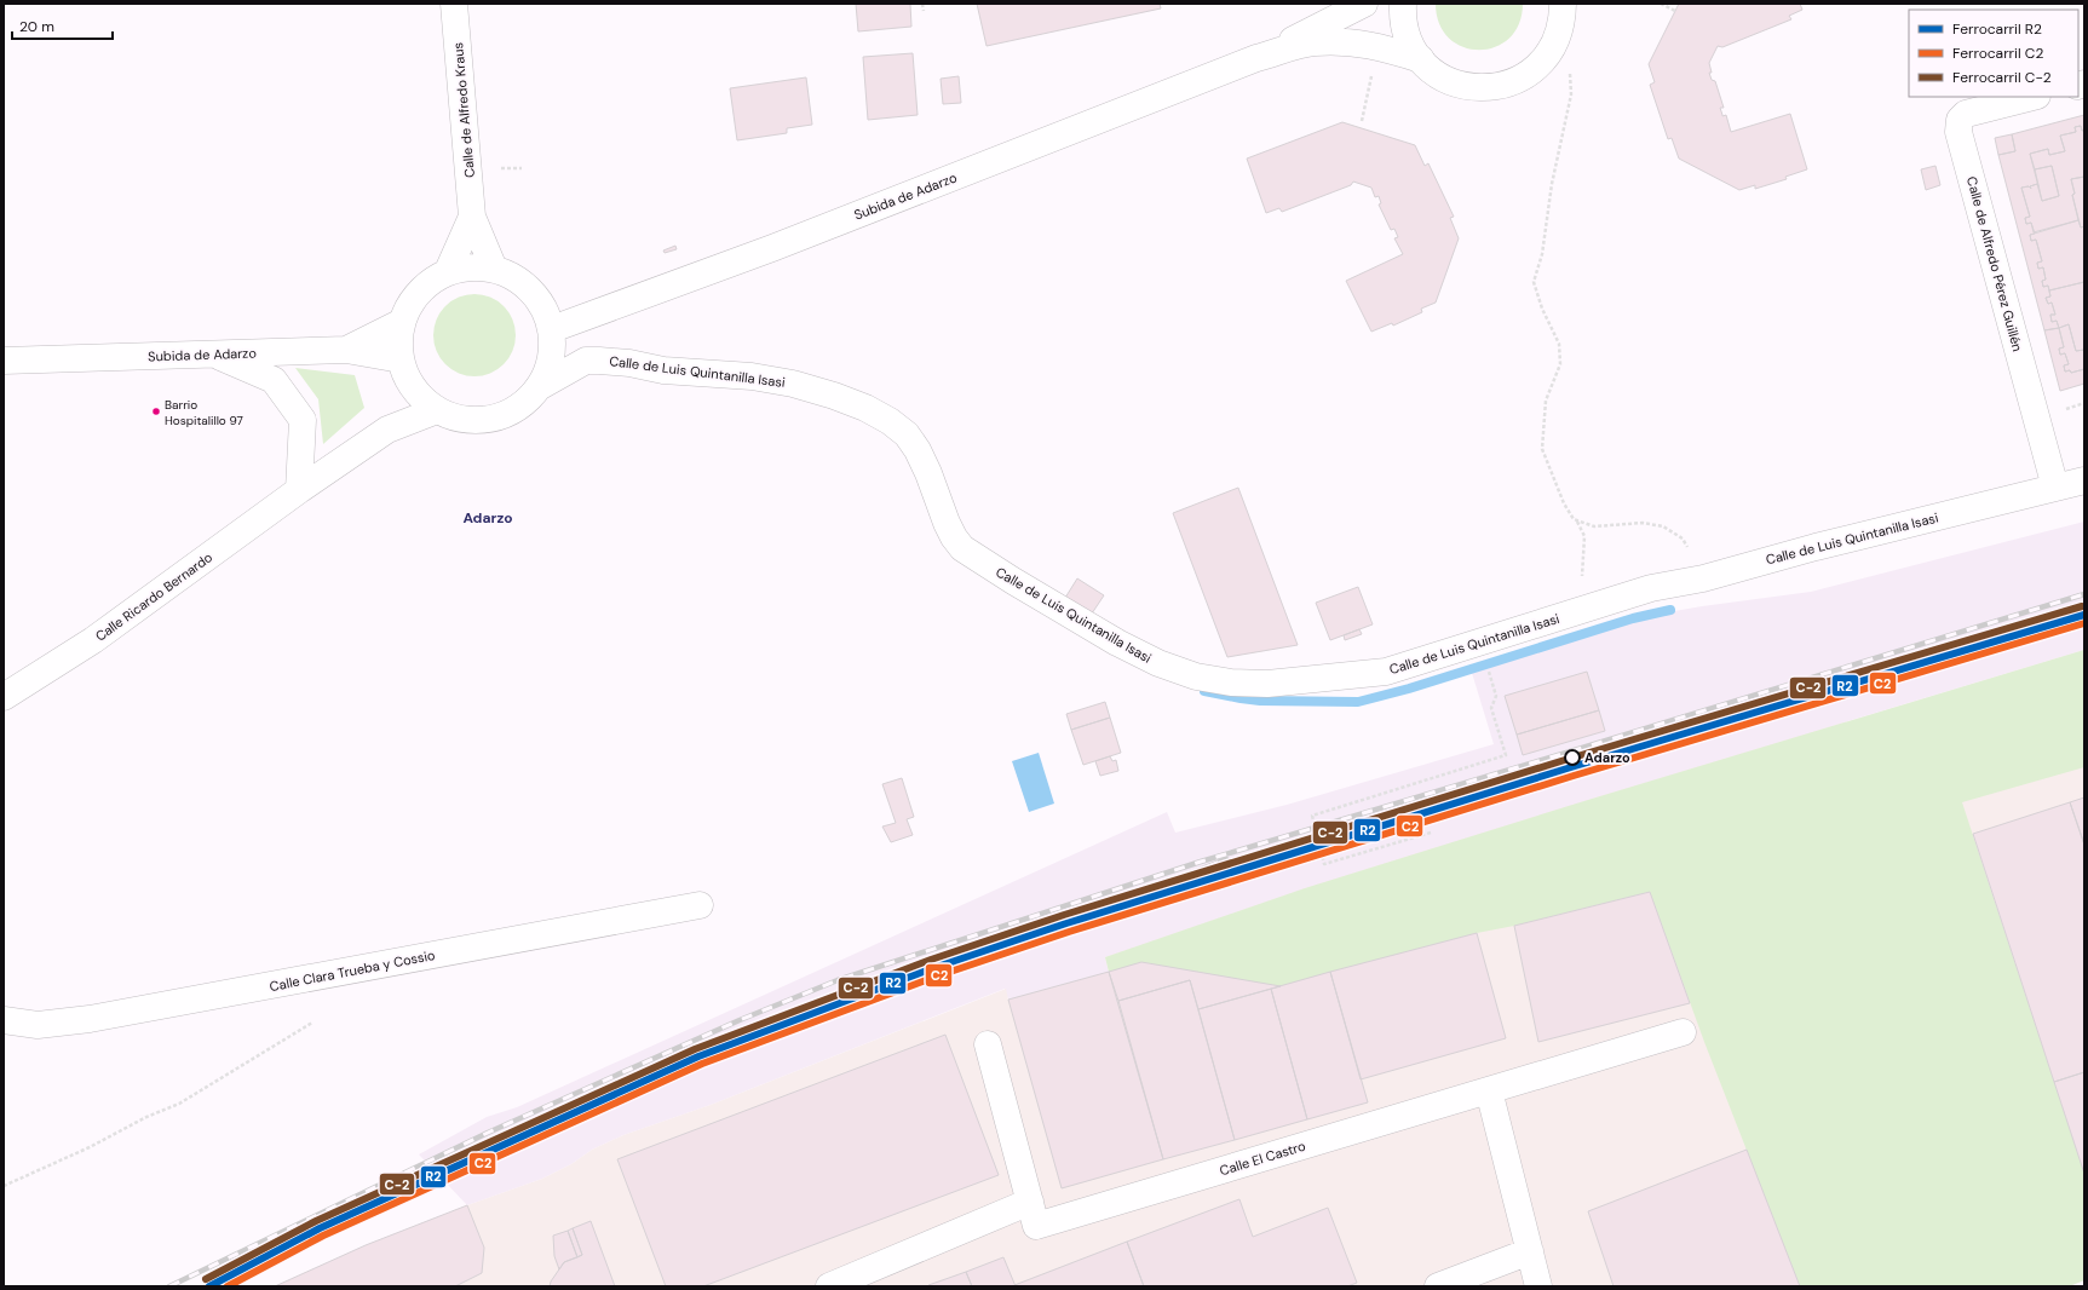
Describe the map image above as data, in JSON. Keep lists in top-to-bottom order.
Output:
{
  "streets": {
    "street": [
      "Calle de Alfredo Kraus",
      "Subida de Adarzo",
      "Calle de Alfredo Pérez Guillén",
      "Calle de Luis Quintanilla Isasi",
      "Calle Ricardo Bernardo",
      "Calle Clara Trueba y Cossio",
      "Calle El Castro"
    ]
  },
  "crossings": [
    ["Calle de Alfredo Kraus", "Subida de Adarzo"],
    ["Calle de Alfredo Kraus", "Calle de Luis Quintanilla Isasi"],
    ["Calle de Alfredo Kraus", "Calle Ricardo Bernardo"],
    ["Subida de Adarzo", "Calle de Luis Quintanilla Isasi"],
    ["Subida de Adarzo", "Calle Ricardo Bernardo"],
    ["Calle de Alfredo Pérez Guillén", "Calle de Luis Quintanilla Isasi"],
    ["Calle de Luis Quintanilla Isasi", "Calle Ricardo Bernardo"]
  ],
  "districts": ["Adarzo"],
  "places": ["Barrio Hospitalillo 97", "Adarzo"],
  "lines": ["rail line C-2", "rail line R2", "rail line C2"],
  "legend": ["Ferrocarril R2", "Ferrocarril C2", "Ferrocarril C-2"],
  "scale_bar": "20 m"
}
